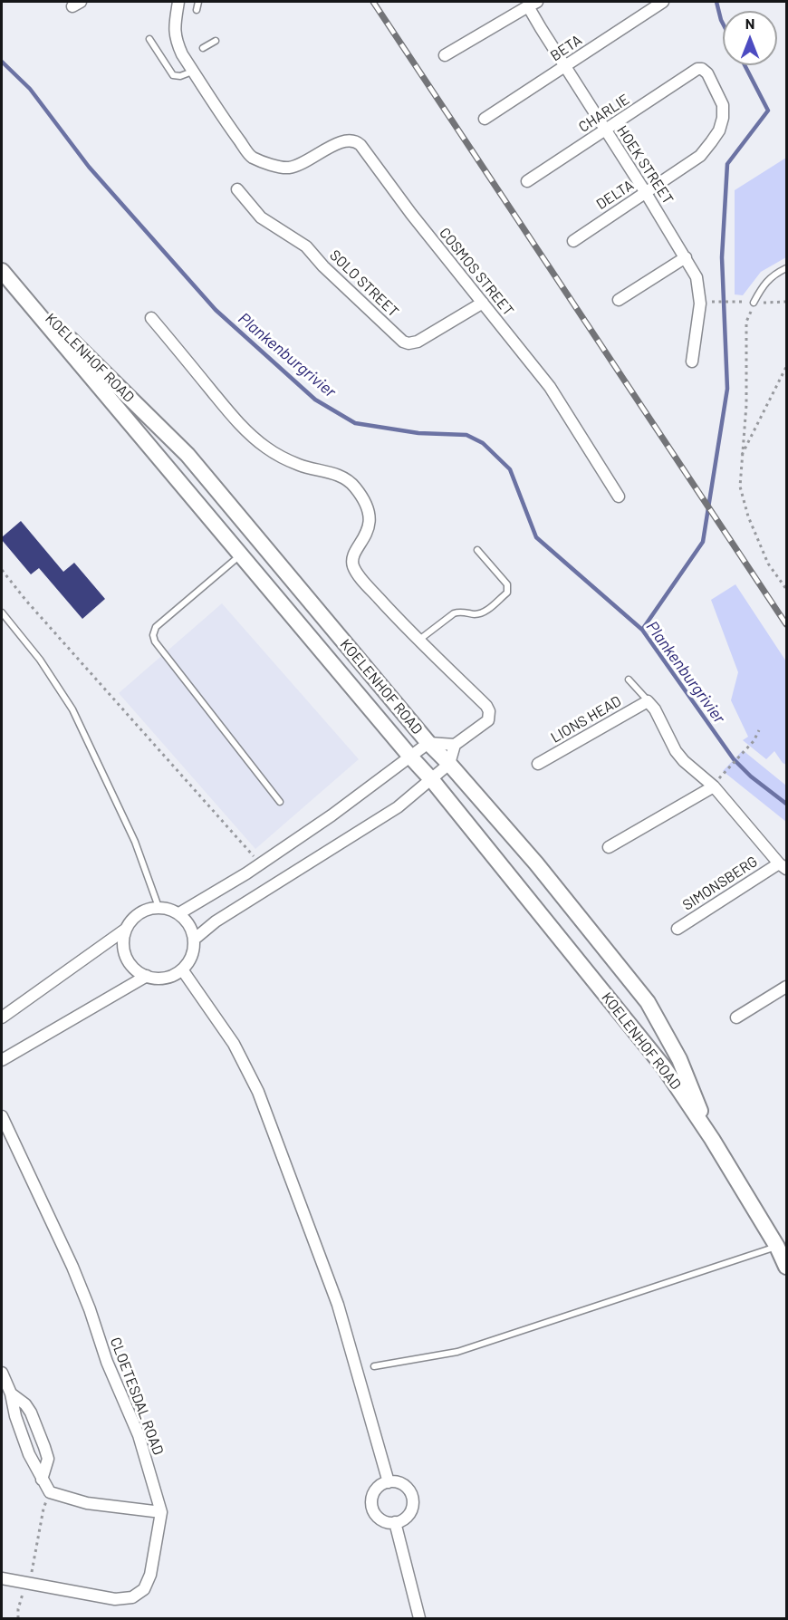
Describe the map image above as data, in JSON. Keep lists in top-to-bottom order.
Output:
{
  "streets": {
    "main road": ["KOELENHOF ROAD"],
    "street": [
      "BETA",
      "CHARLIE",
      "HOEK STREET",
      "DELTA",
      "COSMOS STREET",
      "SOLO STREET",
      "LIONS HEAD",
      "SIMONSBERG",
      "CLOETESDAL ROAD"
    ]
  },
  "crossings": [
    ["BETA", "HOEK STREET"],
    ["CHARLIE", "HOEK STREET"],
    ["CHARLIE", "DELTA"],
    ["HOEK STREET", "DELTA"],
    ["COSMOS STREET", "SOLO STREET"]
  ],
  "water": ["Plankenburgrivier"],
  "north": "top"
}
